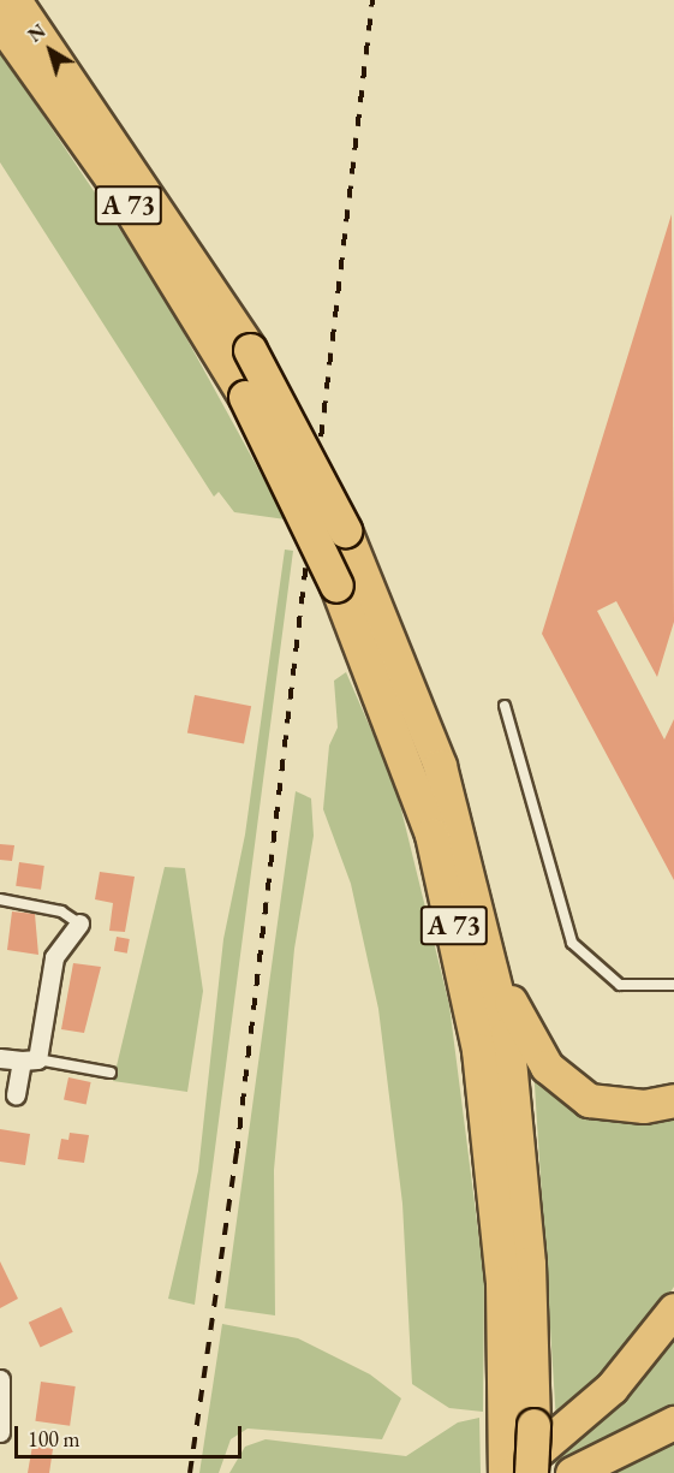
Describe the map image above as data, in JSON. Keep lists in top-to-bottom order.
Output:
{
  "streets": {
    "highway": ["A 73"]
  },
  "scale_bar": "100 m",
  "north": "top left"
}
